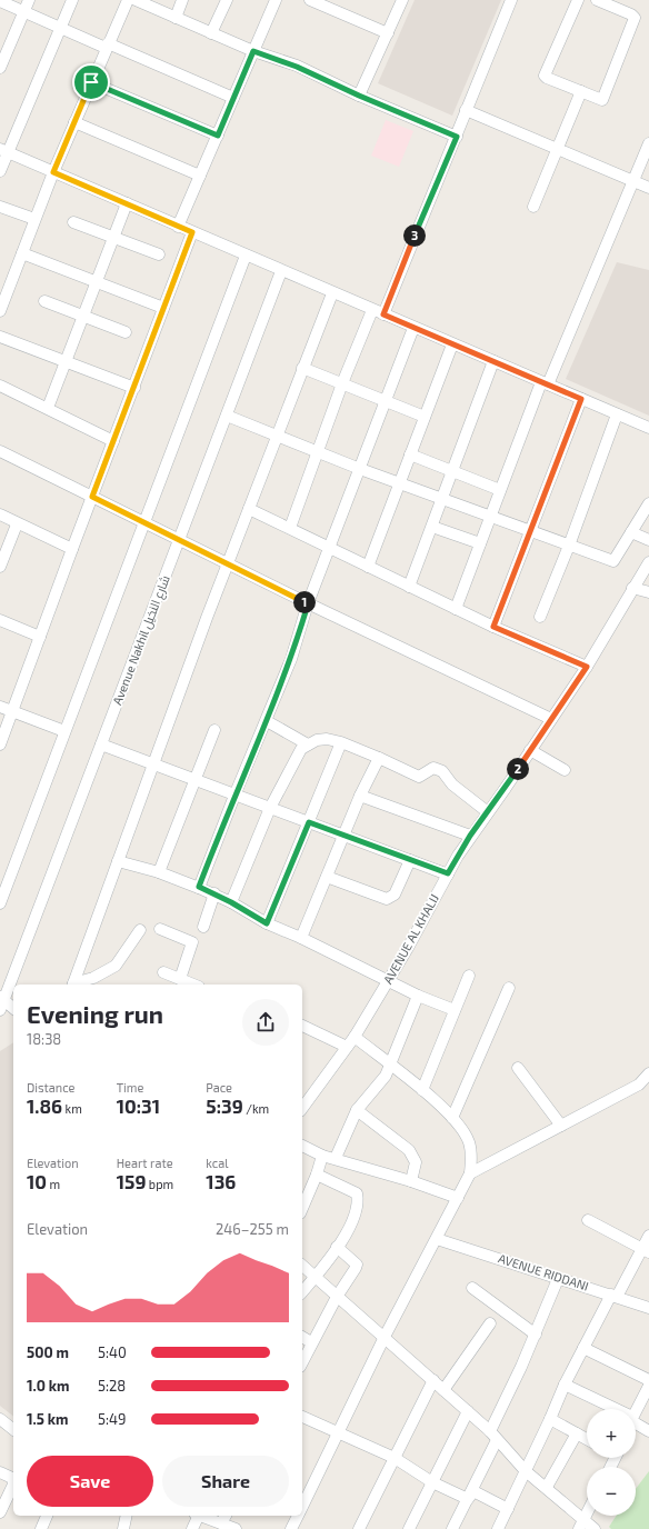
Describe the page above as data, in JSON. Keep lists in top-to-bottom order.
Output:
{
  "streets": {
    "street": ["Avenue Nakhil شارع النخيل", "AVENUE AL KHALIJ", "AVENUE RIDDANI"]
  },
  "page": {
    "pins": ["3", "1", "2"],
    "heading": ["Evening run", "18:38"],
    "stats": [
      ["Distance", "1.86 km"],
      ["Time", "10:31"],
      ["Pace", "5:39 /km"],
      ["Elevation", "10 m"],
      ["Heart rate", "159 bpm"],
      ["kcal", "136"]
    ],
    "chart": ["Elevation", "246–255 m"],
    "list": [
      {
        "name": "500 m",
        "note": "5:40"
      },
      {
        "name": "1.0 km",
        "note": "5:28"
      },
      {
        "name": "1.5 km",
        "note": "5:49"
      }
    ],
    "map_buttons": ["+", "−"],
    "buttons": ["Save", "Share"]
  }
}
